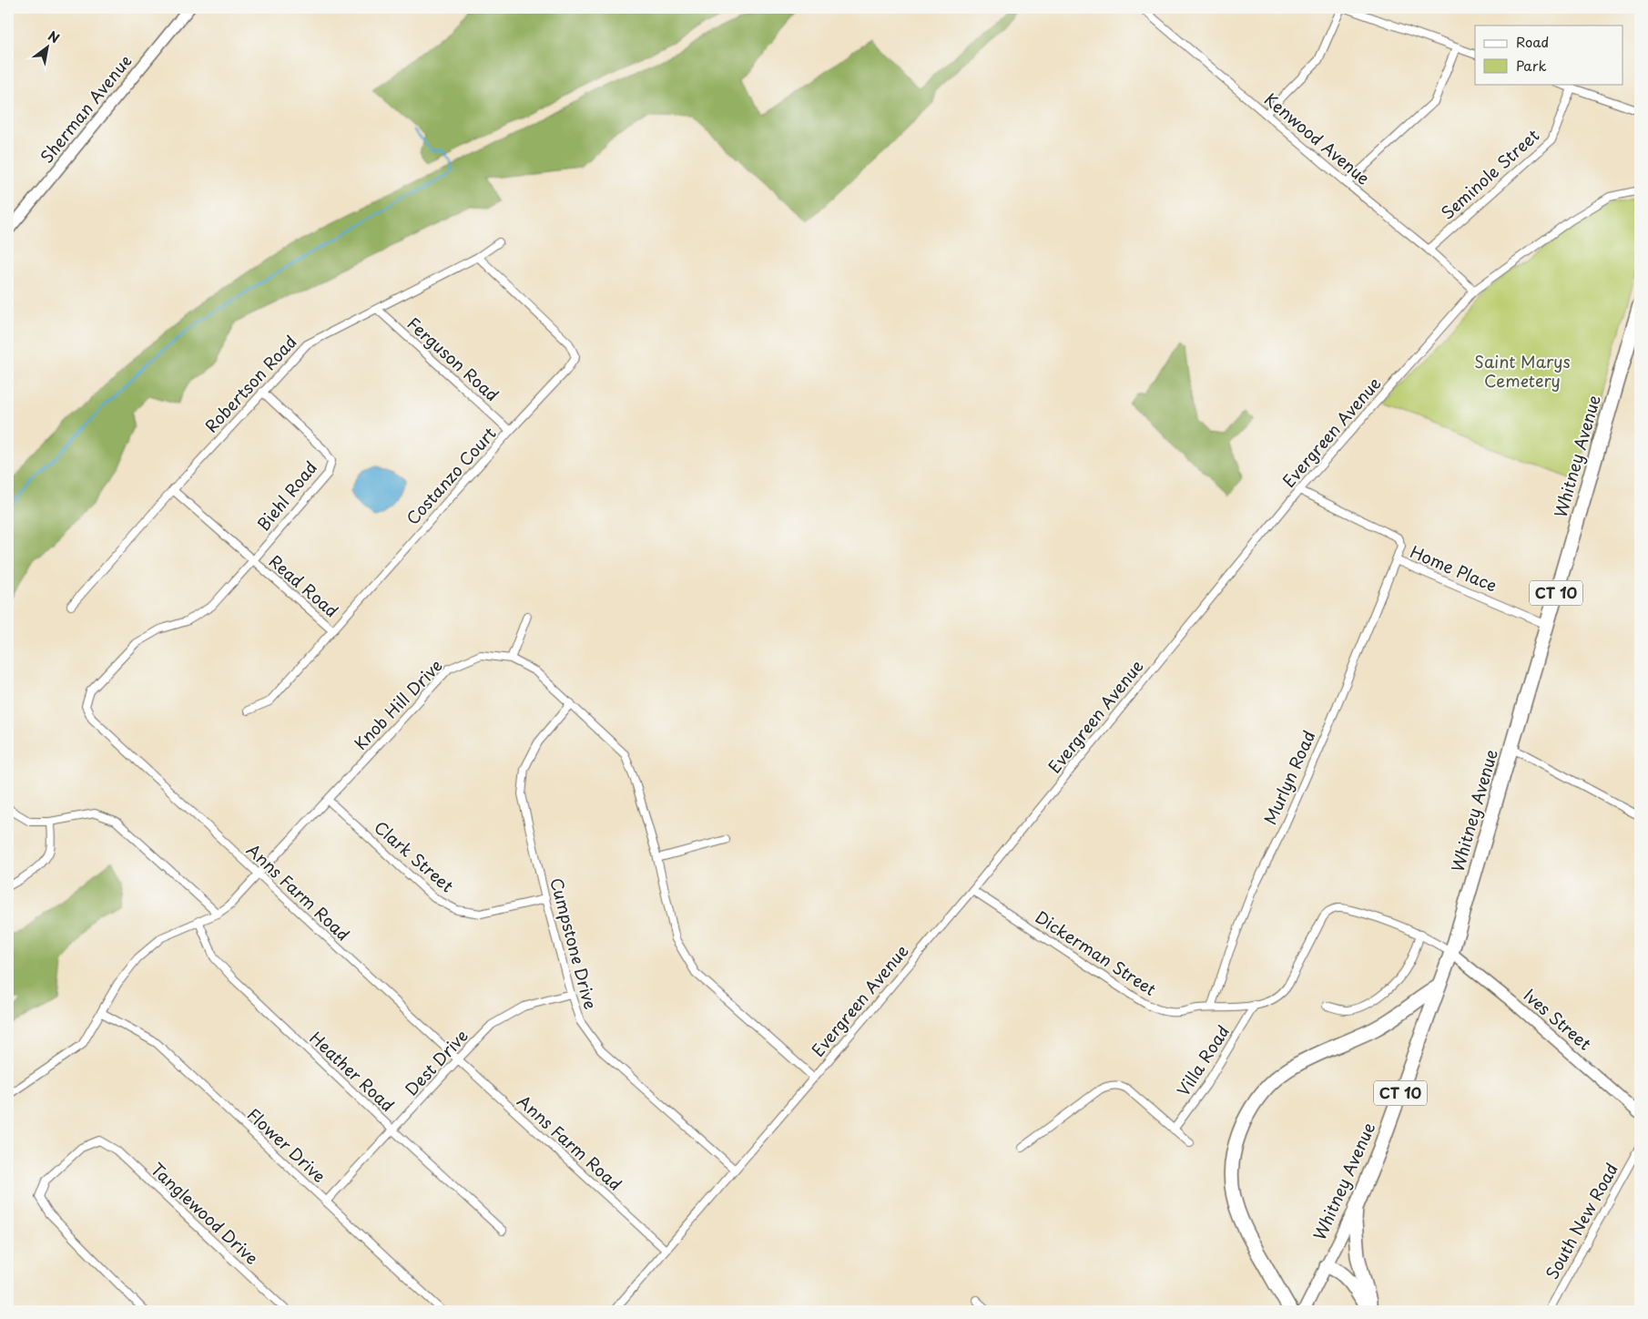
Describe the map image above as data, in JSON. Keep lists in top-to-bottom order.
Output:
{
  "streets": {
    "highway": ["Whitney Avenue", "CT 10"],
    "main road": ["Sherman Avenue", "Ives Street"],
    "street": [
      "Kenwood Avenue",
      "Seminole Street",
      "Ferguson Road",
      "Robertson Road",
      "Evergreen Avenue",
      "Costanzo Court",
      "Biehl Road",
      "Home Place",
      "Read Road",
      "Knob Hill Drive",
      "Murlyn Road",
      "Clark Street",
      "Anns Farm Road",
      "Cumpstone Drive",
      "Dickerman Street",
      "Villa Road",
      "Dest Drive",
      "Heather Road",
      "Flower Drive",
      "Tanglewood Drive",
      "South New Road"
    ]
  },
  "crossings": [
    ["Kenwood Avenue", "Seminole Street"],
    ["Kenwood Avenue", "Evergreen Avenue"],
    ["Ferguson Road", "Robertson Road"],
    ["Ferguson Road", "Costanzo Court"],
    ["Robertson Road", "Costanzo Court"],
    ["Robertson Road", "Biehl Road"],
    ["Robertson Road", "Read Road"],
    ["Evergreen Avenue", "Home Place"],
    ["Evergreen Avenue", "Knob Hill Drive"],
    ["Evergreen Avenue", "Anns Farm Road"],
    ["Evergreen Avenue", "Cumpstone Drive"],
    ["Evergreen Avenue", "Dickerman Street"],
    ["Whitney Avenue", "Home Place"],
    ["Whitney Avenue", "Dickerman Street"],
    ["Whitney Avenue", "Ives Street"],
    ["Costanzo Court", "Read Road"],
    ["Biehl Road", "Read Road"],
    ["Biehl Road", "Anns Farm Road"],
    ["Home Place", "Murlyn Road"],
    ["Read Road", "Anns Farm Road"],
    ["Knob Hill Drive", "Clark Street"],
    ["Knob Hill Drive", "Anns Farm Road"],
    ["Knob Hill Drive", "Cumpstone Drive"],
    ["Knob Hill Drive", "Heather Road"],
    ["Knob Hill Drive", "Flower Drive"],
    ["Murlyn Road", "Dickerman Street"],
    ["Clark Street", "Cumpstone Drive"],
    ["Anns Farm Road", "Dest Drive"],
    ["Cumpstone Drive", "Dest Drive"],
    ["Dickerman Street", "Ives Street"],
    ["Dickerman Street", "Villa Road"],
    ["Dest Drive", "Heather Road"],
    ["Dest Drive", "Flower Drive"]
  ],
  "parks": ["Saint Marys Cemetery"],
  "legend": ["Road", "Park"],
  "north": "top right"
}
